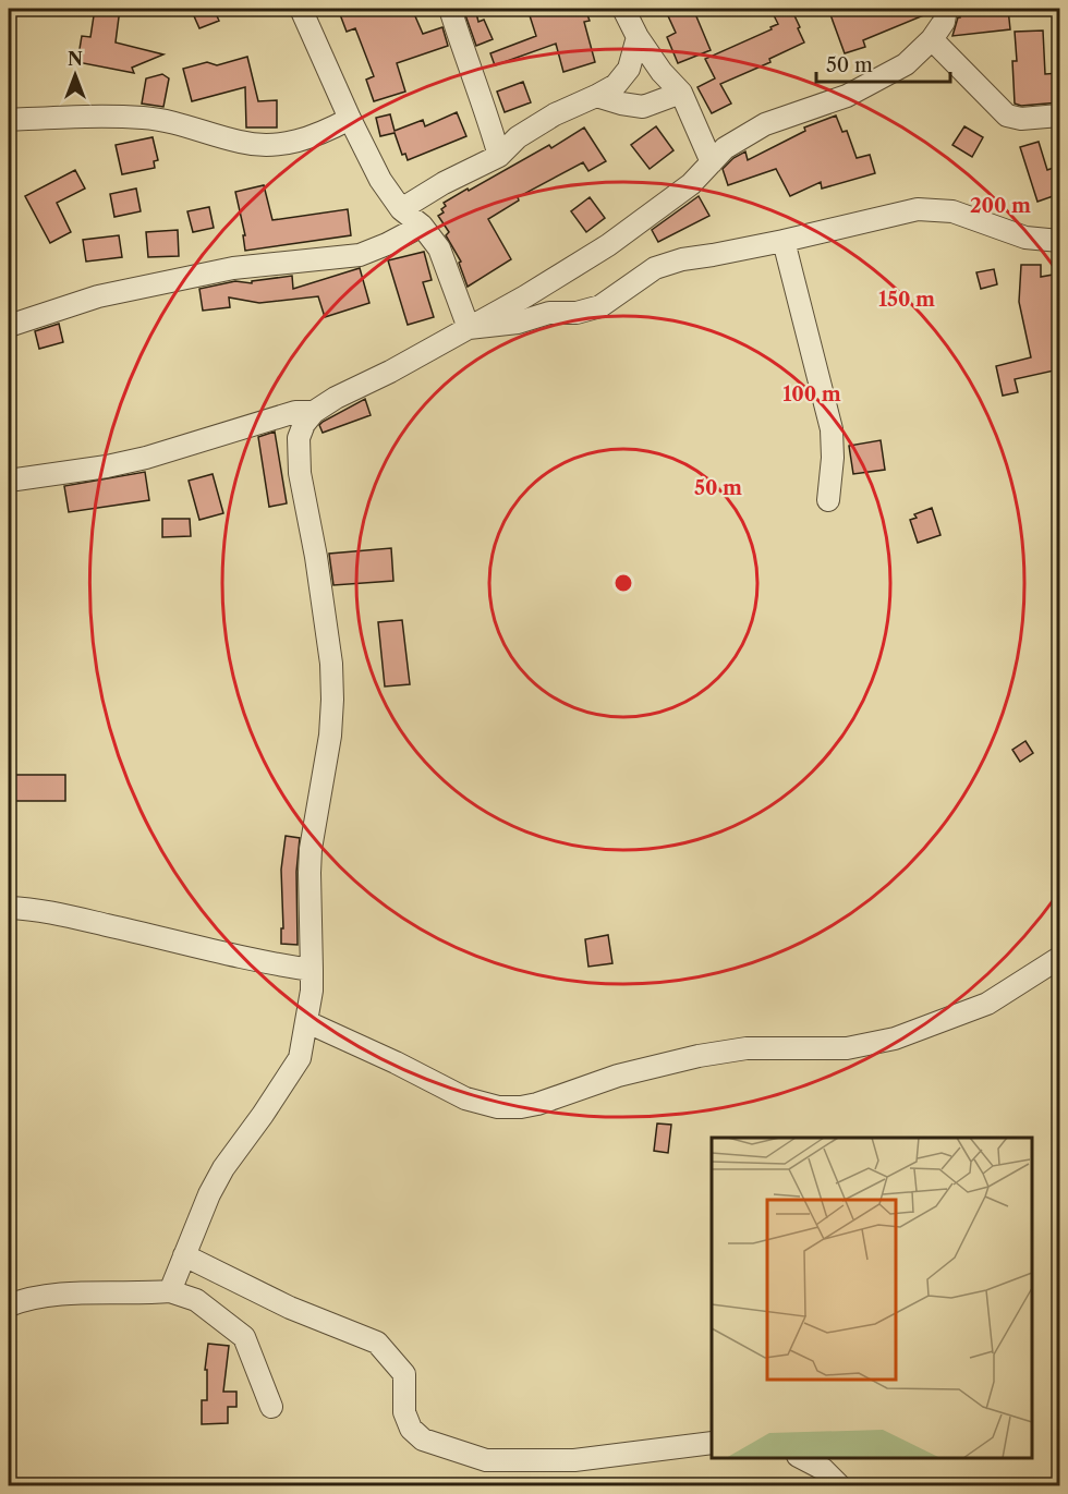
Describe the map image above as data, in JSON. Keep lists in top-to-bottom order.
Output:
{
  "scale_bar": "50 m",
  "north": "top",
  "rings": [
    "200 m",
    "150 m",
    "100 m",
    "50 m"
  ]
}
